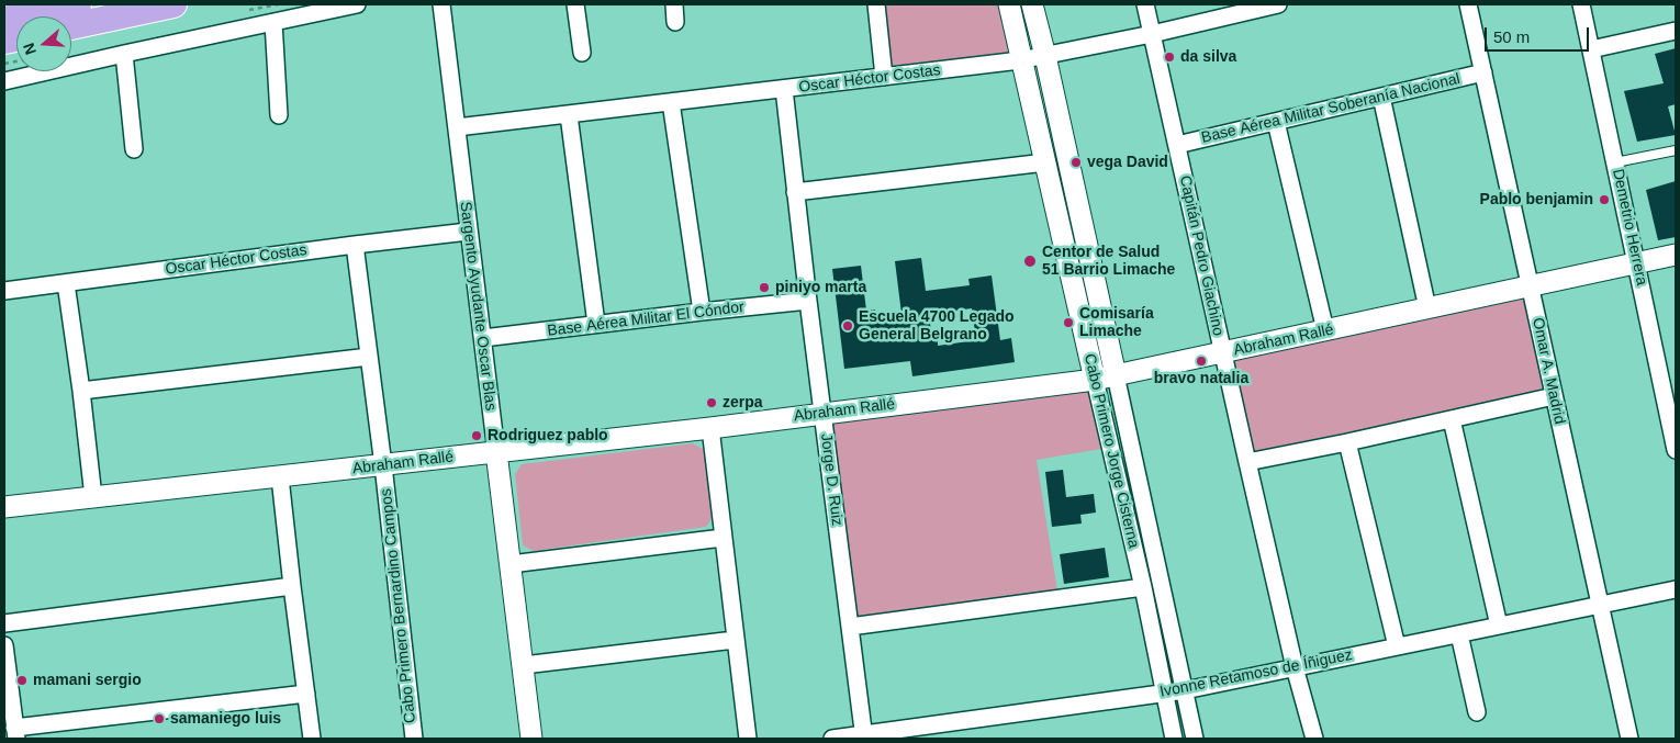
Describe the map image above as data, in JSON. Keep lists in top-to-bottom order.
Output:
{
  "streets": {
    "street": [
      "Oscar Héctor Costas",
      "Base Aérea Militar Soberanía Nacional",
      "Demetrio Herrera",
      "Capitán Pedro Giachino",
      "Sargento Ayudante Oscar Blas",
      "Base Aérea Militar El Cóndor",
      "Abraham Rallé",
      "Omar A. Madrid",
      "Cabo Primero Jorge Cisterna",
      "Jorge D. Ruiz",
      "Cabo Primero Bernardino Campos",
      "Ivonne Retamoso de Íñiguez"
    ]
  },
  "crossings": [
    ["Oscar Héctor Costas", "Capitán Pedro Giachino"],
    ["Oscar Héctor Costas", "Sargento Ayudante Oscar Blas"],
    ["Oscar Héctor Costas", "Cabo Primero Jorge Cisterna"],
    ["Oscar Héctor Costas", "Jorge D. Ruiz"],
    ["Oscar Héctor Costas", "Cabo Primero Bernardino Campos"],
    ["Base Aérea Militar Soberanía Nacional", "Capitán Pedro Giachino"],
    ["Base Aérea Militar Soberanía Nacional", "Omar A. Madrid"],
    ["Demetrio Herrera", "Abraham Rallé"],
    ["Capitán Pedro Giachino", "Abraham Rallé"],
    ["Capitán Pedro Giachino", "Ivonne Retamoso de Íñiguez"],
    ["Sargento Ayudante Oscar Blas", "Base Aérea Militar El Cóndor"],
    ["Sargento Ayudante Oscar Blas", "Abraham Rallé"],
    ["Base Aérea Militar El Cóndor", "Jorge D. Ruiz"],
    ["Abraham Rallé", "Omar A. Madrid"],
    ["Abraham Rallé", "Cabo Primero Jorge Cisterna"],
    ["Abraham Rallé", "Jorge D. Ruiz"],
    ["Abraham Rallé", "Cabo Primero Bernardino Campos"],
    ["Omar A. Madrid", "Ivonne Retamoso de Íñiguez"],
    ["Cabo Primero Jorge Cisterna", "Ivonne Retamoso de Íñiguez"],
    ["Jorge D. Ruiz", "Ivonne Retamoso de Íñiguez"]
  ],
  "places": [
    "da silva",
    "vega David",
    "Pablo benjamin",
    "Centor de Salud 51 Barrio Limache",
    "piniyo marta",
    "Comisaría Limache",
    "Escuela 4700 Legado General Belgrano",
    "bravo natalia",
    "zerpa",
    "Rodriguez pablo",
    "mamani sergio",
    "samaniego luis"
  ],
  "scale_bar": "50 m",
  "north": "left"
}
